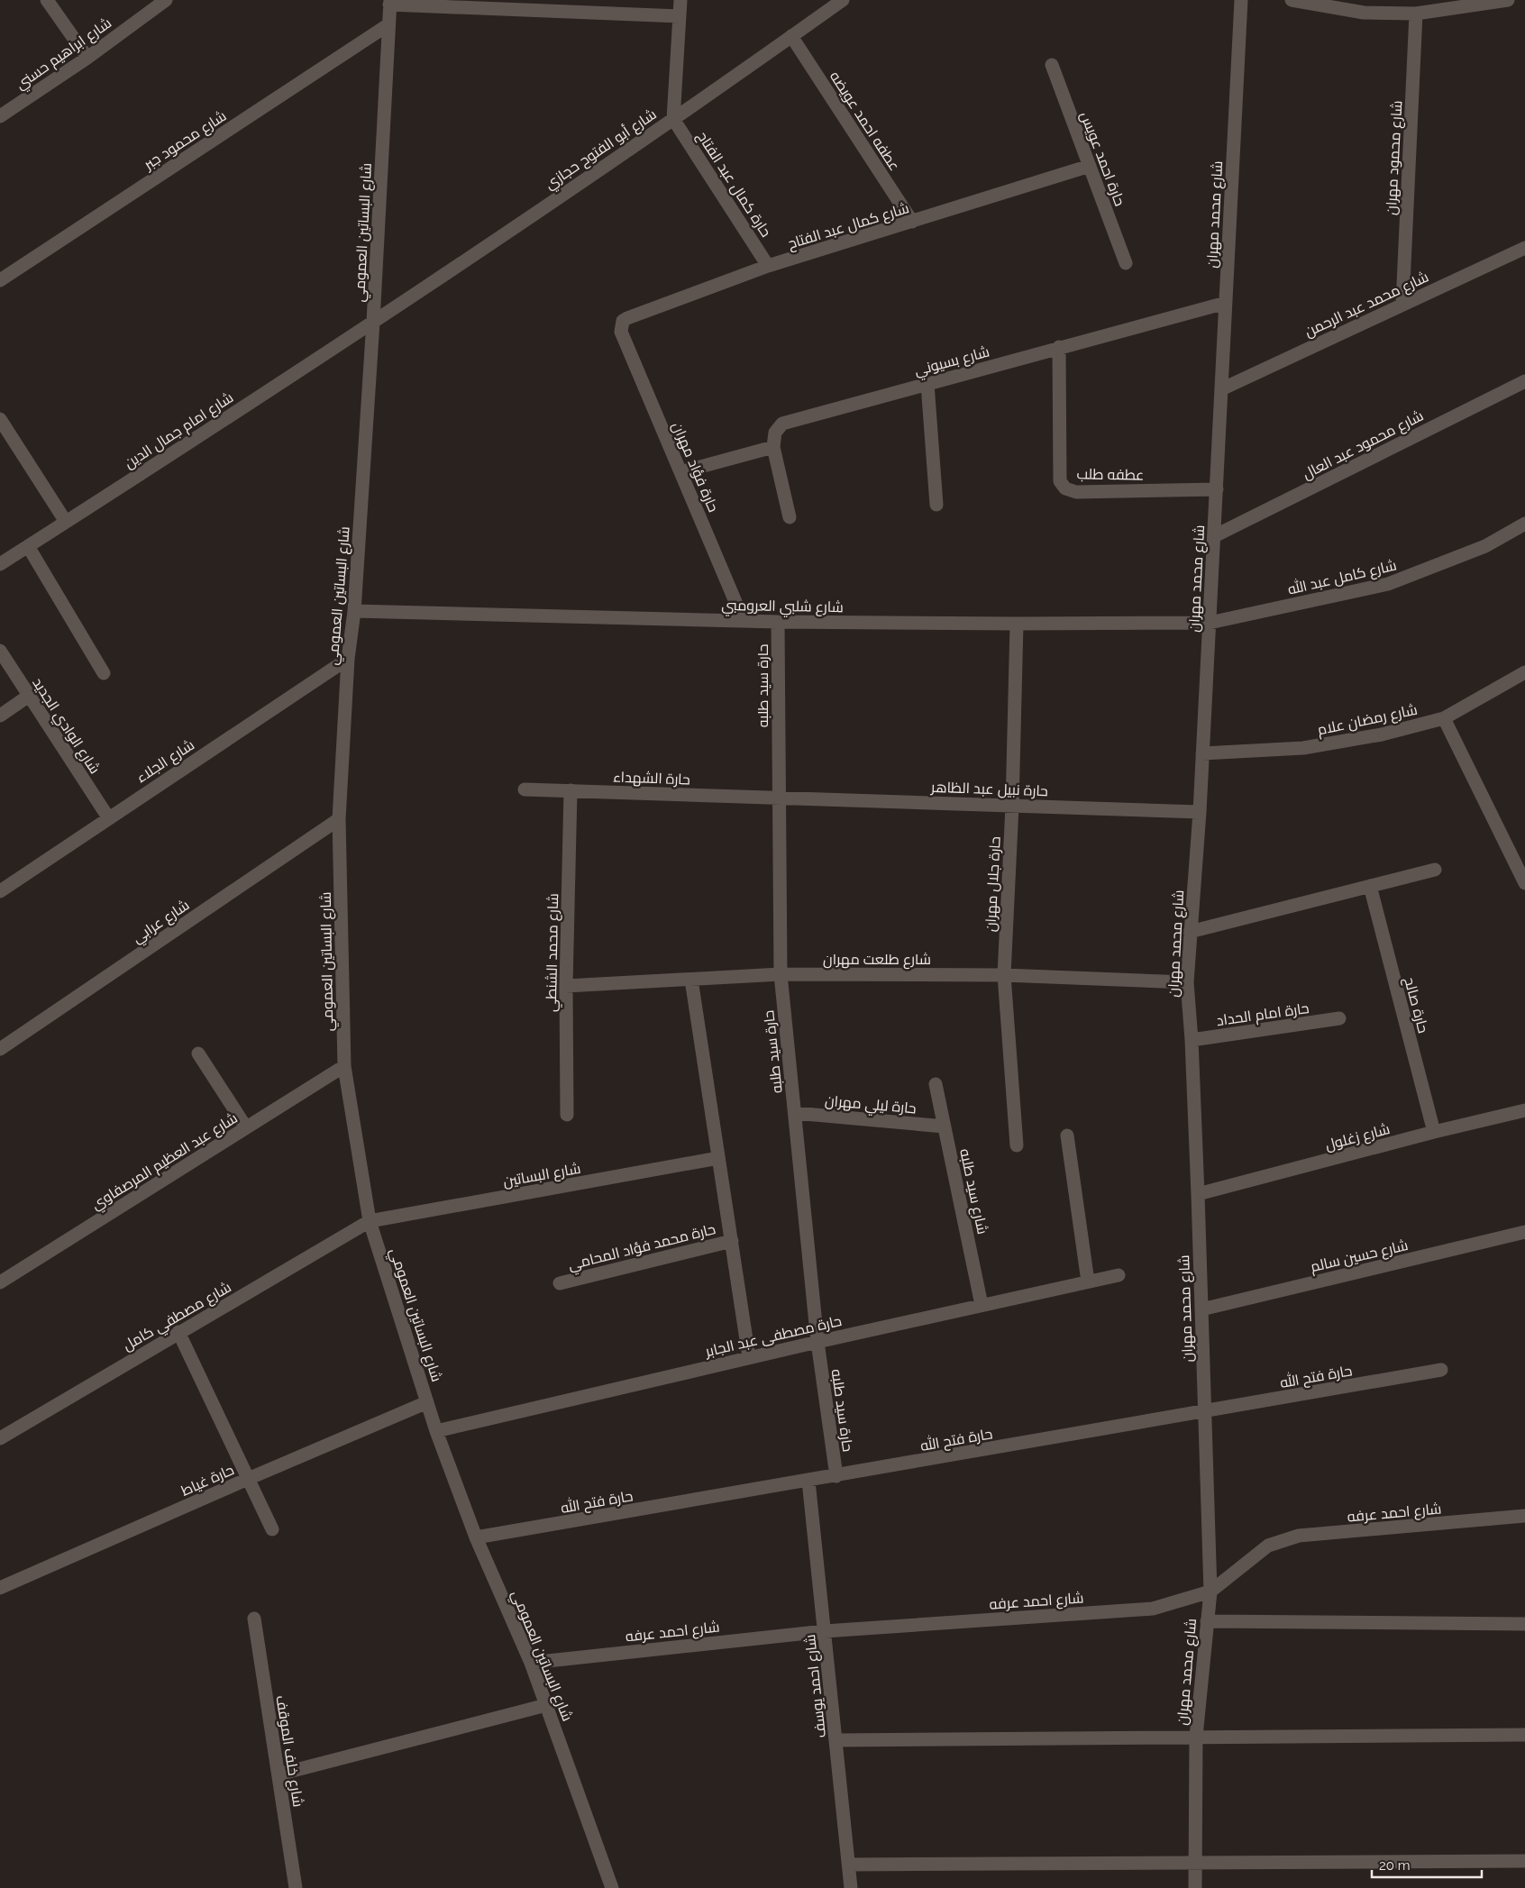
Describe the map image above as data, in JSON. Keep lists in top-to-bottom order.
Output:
{
  "streets": {
    "street": [
      "شارع ابراهيم حسني",
      "عطفه احمد عويضه",
      "شارع محمود جبر",
      "شارع أبو الفتوح حجازي",
      "شارع محمود مهران",
      "حارة احمد عويس",
      "حارة كمال عبد الفتاح",
      "شارع محمد مهران",
      "شارع كمال عبد الفتاح",
      "شارع البساتين العمومي",
      "شارع محمد عبد الرحمن",
      "شارع بسيوني",
      "شارع امام جمال الدين",
      "شارع محمود عبد العال",
      "حارة فؤاد مهران",
      "عطفه طلب",
      "شارع كامل عبد الله",
      "شارع شلبي العرومبي",
      "حارة سيد طلبه",
      "شارع رمضان علام",
      "شارع الوادي الجديد",
      "شارع الجلاء",
      "حارة الشهداء",
      "حارة نبيل عبد الظاهر",
      "حارة جلال مهران",
      "شارع عرابي",
      "شارع محمد الشنطي",
      "شارع طلعت مهران",
      "حارة صالح",
      "حارة امام الحداد",
      "حارة ليلي مهران",
      "شارع زغلول",
      "شارع عبد العظيم المرصفاوي",
      "شارع البساتين",
      "شارع سيد طلبه",
      "حارة محمد فؤاد المحامي",
      "شارع حسين سالم",
      "شارع مصطفي كامل",
      "حارة مصطفى عبد الجابر",
      "حارة فتح الله",
      "حارة غياط",
      "شارع احمد عرفه",
      "شارع احمد يوسف",
      "شارع خلف الموقف"
    ]
  },
  "crossings": [
    ["عطفه احمد عويضه", "شارع أبو الفتوح حجازي"],
    ["عطفه احمد عويضه", "شارع كمال عبد الفتاح"],
    ["شارع محمود جبر", "شارع البساتين العمومي"],
    ["شارع أبو الفتوح حجازي", "حارة كمال عبد الفتاح"],
    ["شارع أبو الفتوح حجازي", "شارع البساتين العمومي"],
    ["شارع أبو الفتوح حجازي", "شارع امام جمال الدين"],
    ["شارع محمود مهران", "شارع محمد عبد الرحمن"],
    ["حارة احمد عويس", "شارع كمال عبد الفتاح"],
    ["حارة كمال عبد الفتاح", "شارع كمال عبد الفتاح"],
    ["شارع محمد مهران", "شارع محمد عبد الرحمن"],
    ["شارع محمد مهران", "شارع بسيوني"],
    ["شارع محمد مهران", "شارع محمود عبد العال"],
    ["شارع محمد مهران", "عطفه طلب"],
    ["شارع محمد مهران", "شارع كامل عبد الله"],
    ["شارع محمد مهران", "شارع شلبي العرومبي"],
    ["شارع محمد مهران", "شارع رمضان علام"],
    ["شارع محمد مهران", "حارة نبيل عبد الظاهر"],
    ["شارع محمد مهران", "شارع طلعت مهران"],
    ["شارع محمد مهران", "حارة امام الحداد"],
    ["شارع محمد مهران", "شارع زغلول"],
    ["شارع محمد مهران", "شارع حسين سالم"],
    ["شارع محمد مهران", "حارة فتح الله"],
    ["شارع محمد مهران", "شارع احمد عرفه"],
    ["شارع كمال عبد الفتاح", "حارة فؤاد مهران"],
    ["شارع البساتين العمومي", "شارع امام جمال الدين"],
    ["شارع البساتين العمومي", "شارع شلبي العرومبي"],
    ["شارع البساتين العمومي", "شارع الجلاء"],
    ["شارع البساتين العمومي", "شارع عرابي"],
    ["شارع البساتين العمومي", "شارع عبد العظيم المرصفاوي"],
    ["شارع البساتين العمومي", "شارع البساتين"],
    ["شارع البساتين العمومي", "شارع مصطفي كامل"],
    ["شارع البساتين العمومي", "حارة مصطفى عبد الجابر"],
    ["شارع البساتين العمومي", "حارة فتح الله"],
    ["شارع البساتين العمومي", "حارة غياط"],
    ["شارع البساتين العمومي", "شارع احمد عرفه"],
    ["شارع بسيوني", "عطفه طلب"],
    ["حارة فؤاد مهران", "شارع شلبي العرومبي"],
    ["شارع كامل عبد الله", "شارع شلبي العرومبي"],
    ["شارع شلبي العرومبي", "حارة سيد طلبه"],
    ["شارع شلبي العرومبي", "حارة جلال مهران"],
    ["حارة سيد طلبه", "حارة الشهداء"],
    ["حارة سيد طلبه", "حارة نبيل عبد الظاهر"],
    ["حارة سيد طلبه", "شارع طلعت مهران"],
    ["حارة سيد طلبه", "حارة ليلي مهران"],
    ["حارة سيد طلبه", "حارة مصطفى عبد الجابر"],
    ["حارة سيد طلبه", "حارة فتح الله"],
    ["شارع الوادي الجديد", "شارع الجلاء"],
    ["حارة الشهداء", "حارة نبيل عبد الظاهر"],
    ["حارة الشهداء", "شارع محمد الشنطي"],
    ["حارة نبيل عبد الظاهر", "حارة جلال مهران"],
    ["حارة جلال مهران", "شارع طلعت مهران"],
    ["شارع محمد الشنطي", "شارع طلعت مهران"],
    ["حارة صالح", "شارع زغلول"],
    ["حارة ليلي مهران", "شارع سيد طلبه"],
    ["شارع البساتين", "شارع مصطفي كامل"],
    ["شارع سيد طلبه", "حارة مصطفى عبد الجابر"],
    ["حارة فتح الله", "شارع احمد يوسف"],
    ["شارع احمد عرفه", "شارع احمد يوسف"]
  ],
  "scale_bar": "20 m"
}
